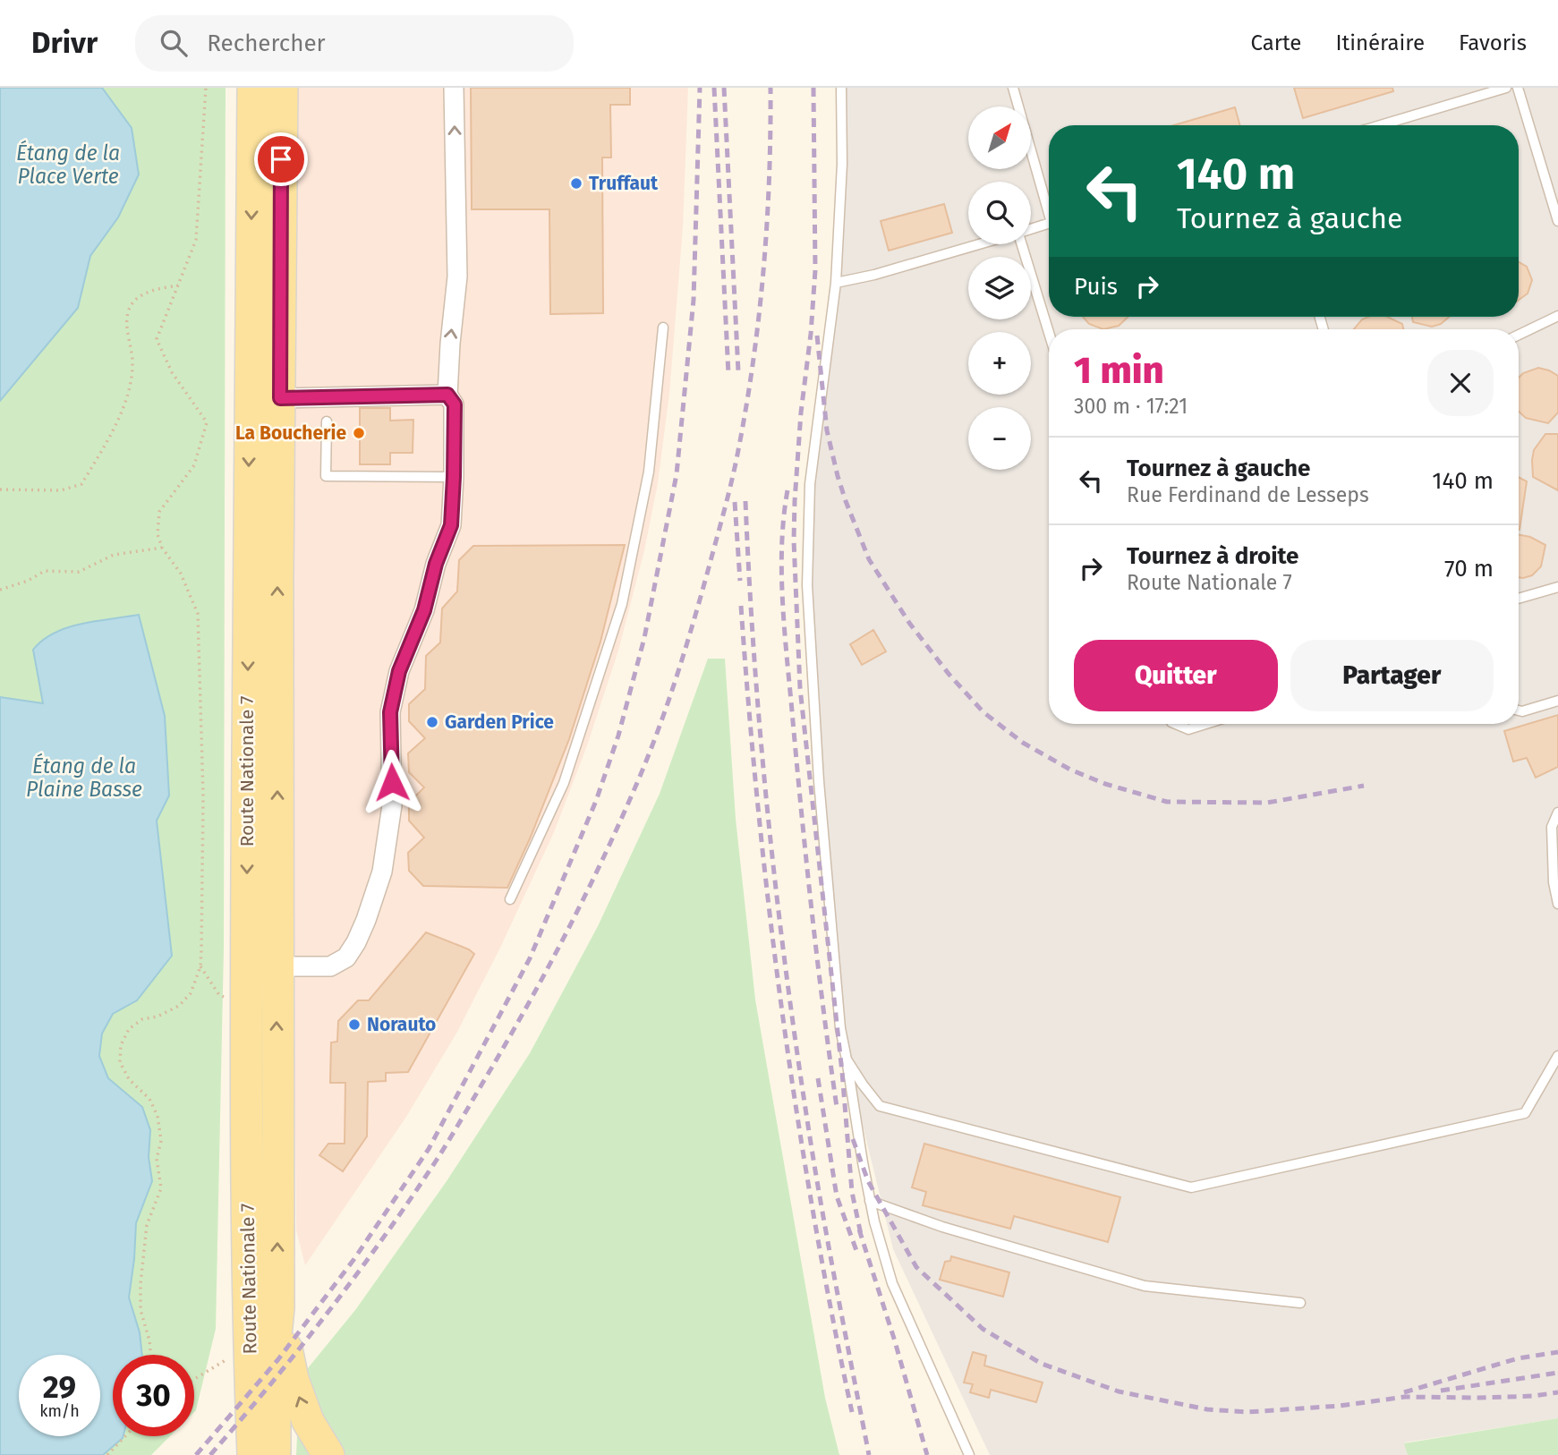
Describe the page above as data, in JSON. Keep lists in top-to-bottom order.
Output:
{
  "streets": {
    "main road": ["Route Nationale 7"]
  },
  "water": ["Étang de la Place Verte", "Étang de la Plaine Basse"],
  "places": [
    "Truffaut",
    "La Boucherie",
    "Garden Price",
    "Norauto"
  ],
  "north": "top right",
  "page": {
    "header": "Drivr",
    "search": "Rechercher",
    "nav": ["Carte", "Itinéraire", "Favoris"],
    "map_buttons": ["+", "−"],
    "turn": ["140 m", "Tournez à gauche"],
    "then": "Puis",
    "heading": ["1 min", "300 m · 17:21"],
    "list": [
      {
        "name": "Tournez à gauche",
        "note": "Rue Ferdinand de Lesseps",
        "value": "140 m"
      },
      {
        "name": "Tournez à droite",
        "note": "Route Nationale 7",
        "value": "70 m"
      }
    ],
    "buttons": ["Quitter", "Partager"],
    "speed": "29 km/h",
    "limit": "30"
  }
}
